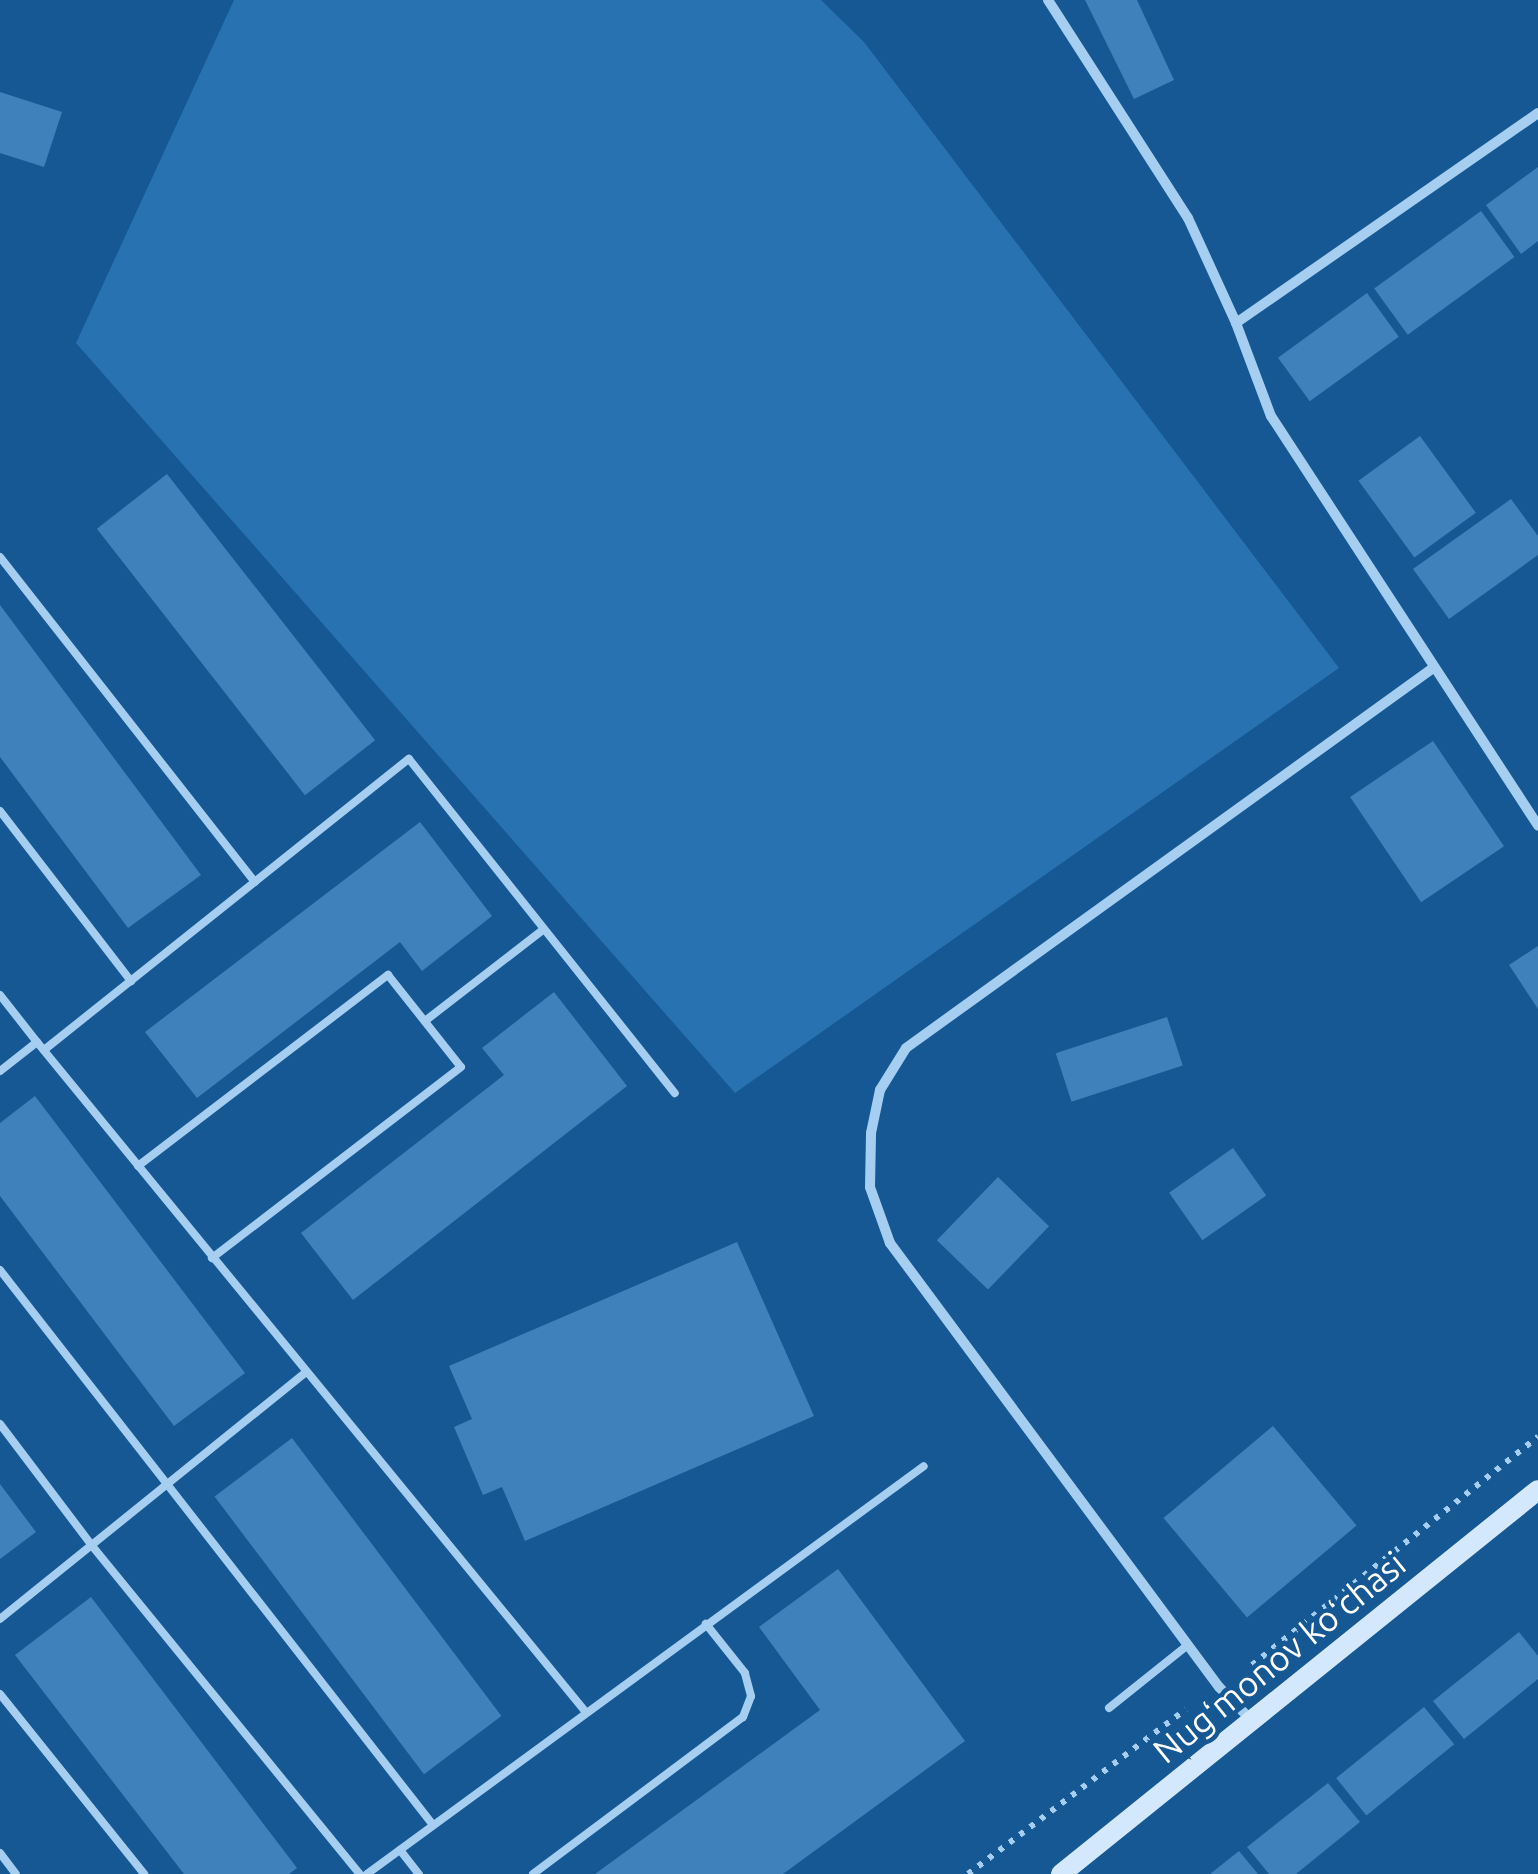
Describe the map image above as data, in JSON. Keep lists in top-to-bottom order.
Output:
{
  "streets": {
    "main road": ["Nugʻmonov koʻchasi"]
  }
}
